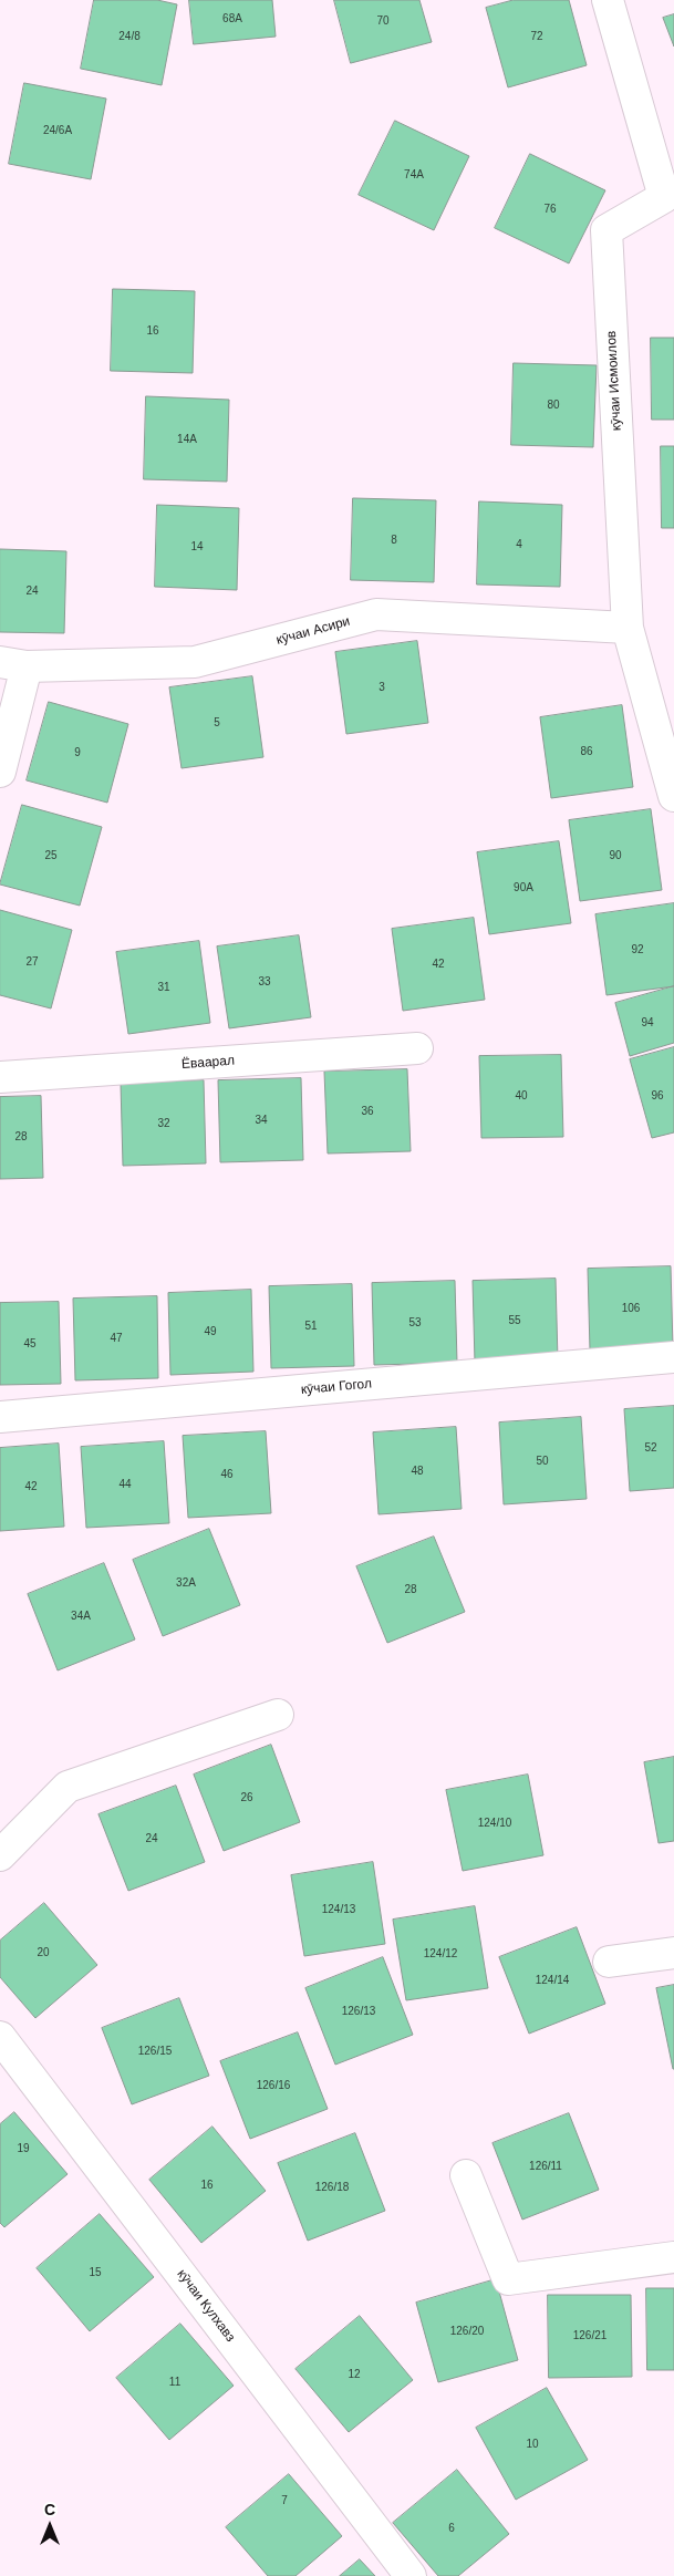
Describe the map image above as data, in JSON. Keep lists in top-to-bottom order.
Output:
{
  "streets": {
    "street": [
      "кӯчаи Исмоилов",
      "кӯчаи Асири",
      "Ёваарал",
      "кӯчаи Гогол",
      "кӯчаи Кулхавз"
    ]
  },
  "crossings": [
    ["кӯчаи Исмоилов", "кӯчаи Асири"]
  ],
  "house_numbers": [
    "68А",
    "70",
    "24/8",
    "72",
    "24/6А",
    "74А",
    "76",
    "16",
    "80",
    "14А",
    "8",
    "4",
    "14",
    "24",
    "3",
    "5",
    "86",
    "9",
    "25",
    "90",
    "90А",
    "92",
    "27",
    "42",
    "33",
    "31",
    "94",
    "40",
    "96",
    "36",
    "34",
    "32",
    "28",
    "106",
    "55",
    "53",
    "51",
    "49",
    "47",
    "45",
    "52",
    "50",
    "48",
    "46",
    "44",
    "42",
    "32А",
    "28",
    "34А",
    "26",
    "124/10",
    "24",
    "124/13",
    "20",
    "124/12",
    "124/14",
    "126/13",
    "126/15",
    "126/16",
    "19",
    "126/11",
    "16",
    "126/18",
    "15",
    "126/20",
    "126/21",
    "12",
    "11",
    "10",
    "7",
    "6"
  ],
  "north": "top"
}
